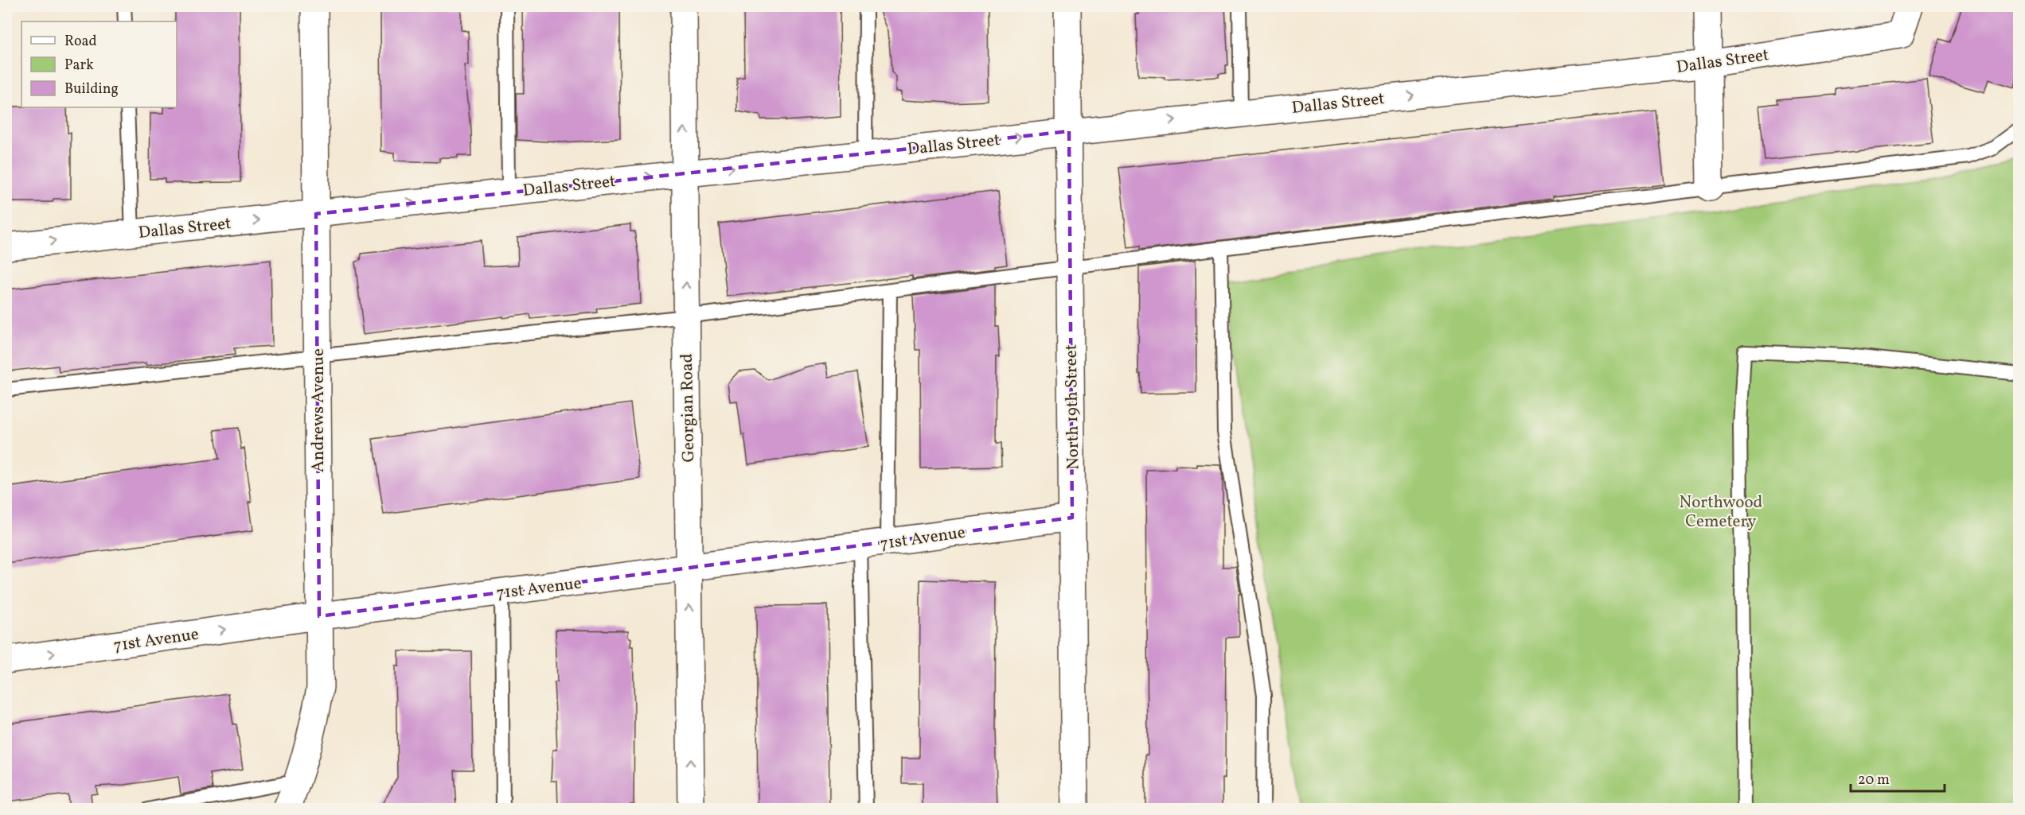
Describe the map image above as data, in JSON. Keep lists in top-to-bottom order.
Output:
{
  "streets": {
    "street": [
      "Dallas Street",
      "North 19th Street",
      "Georgian Road",
      "Andrews Avenue",
      "71st Avenue"
    ]
  },
  "crossings": [
    ["Dallas Street", "North 19th Street"],
    ["Dallas Street", "Georgian Road"],
    ["Dallas Street", "Andrews Avenue"],
    ["North 19th Street", "71st Avenue"],
    ["Georgian Road", "71st Avenue"],
    ["Andrews Avenue", "71st Avenue"]
  ],
  "one_way": ["Dallas Street", "Georgian Road"],
  "parks": ["Northwood Cemetery"],
  "legend": ["Road", "Park", "Building"],
  "scale_bar": "20 m"
}
